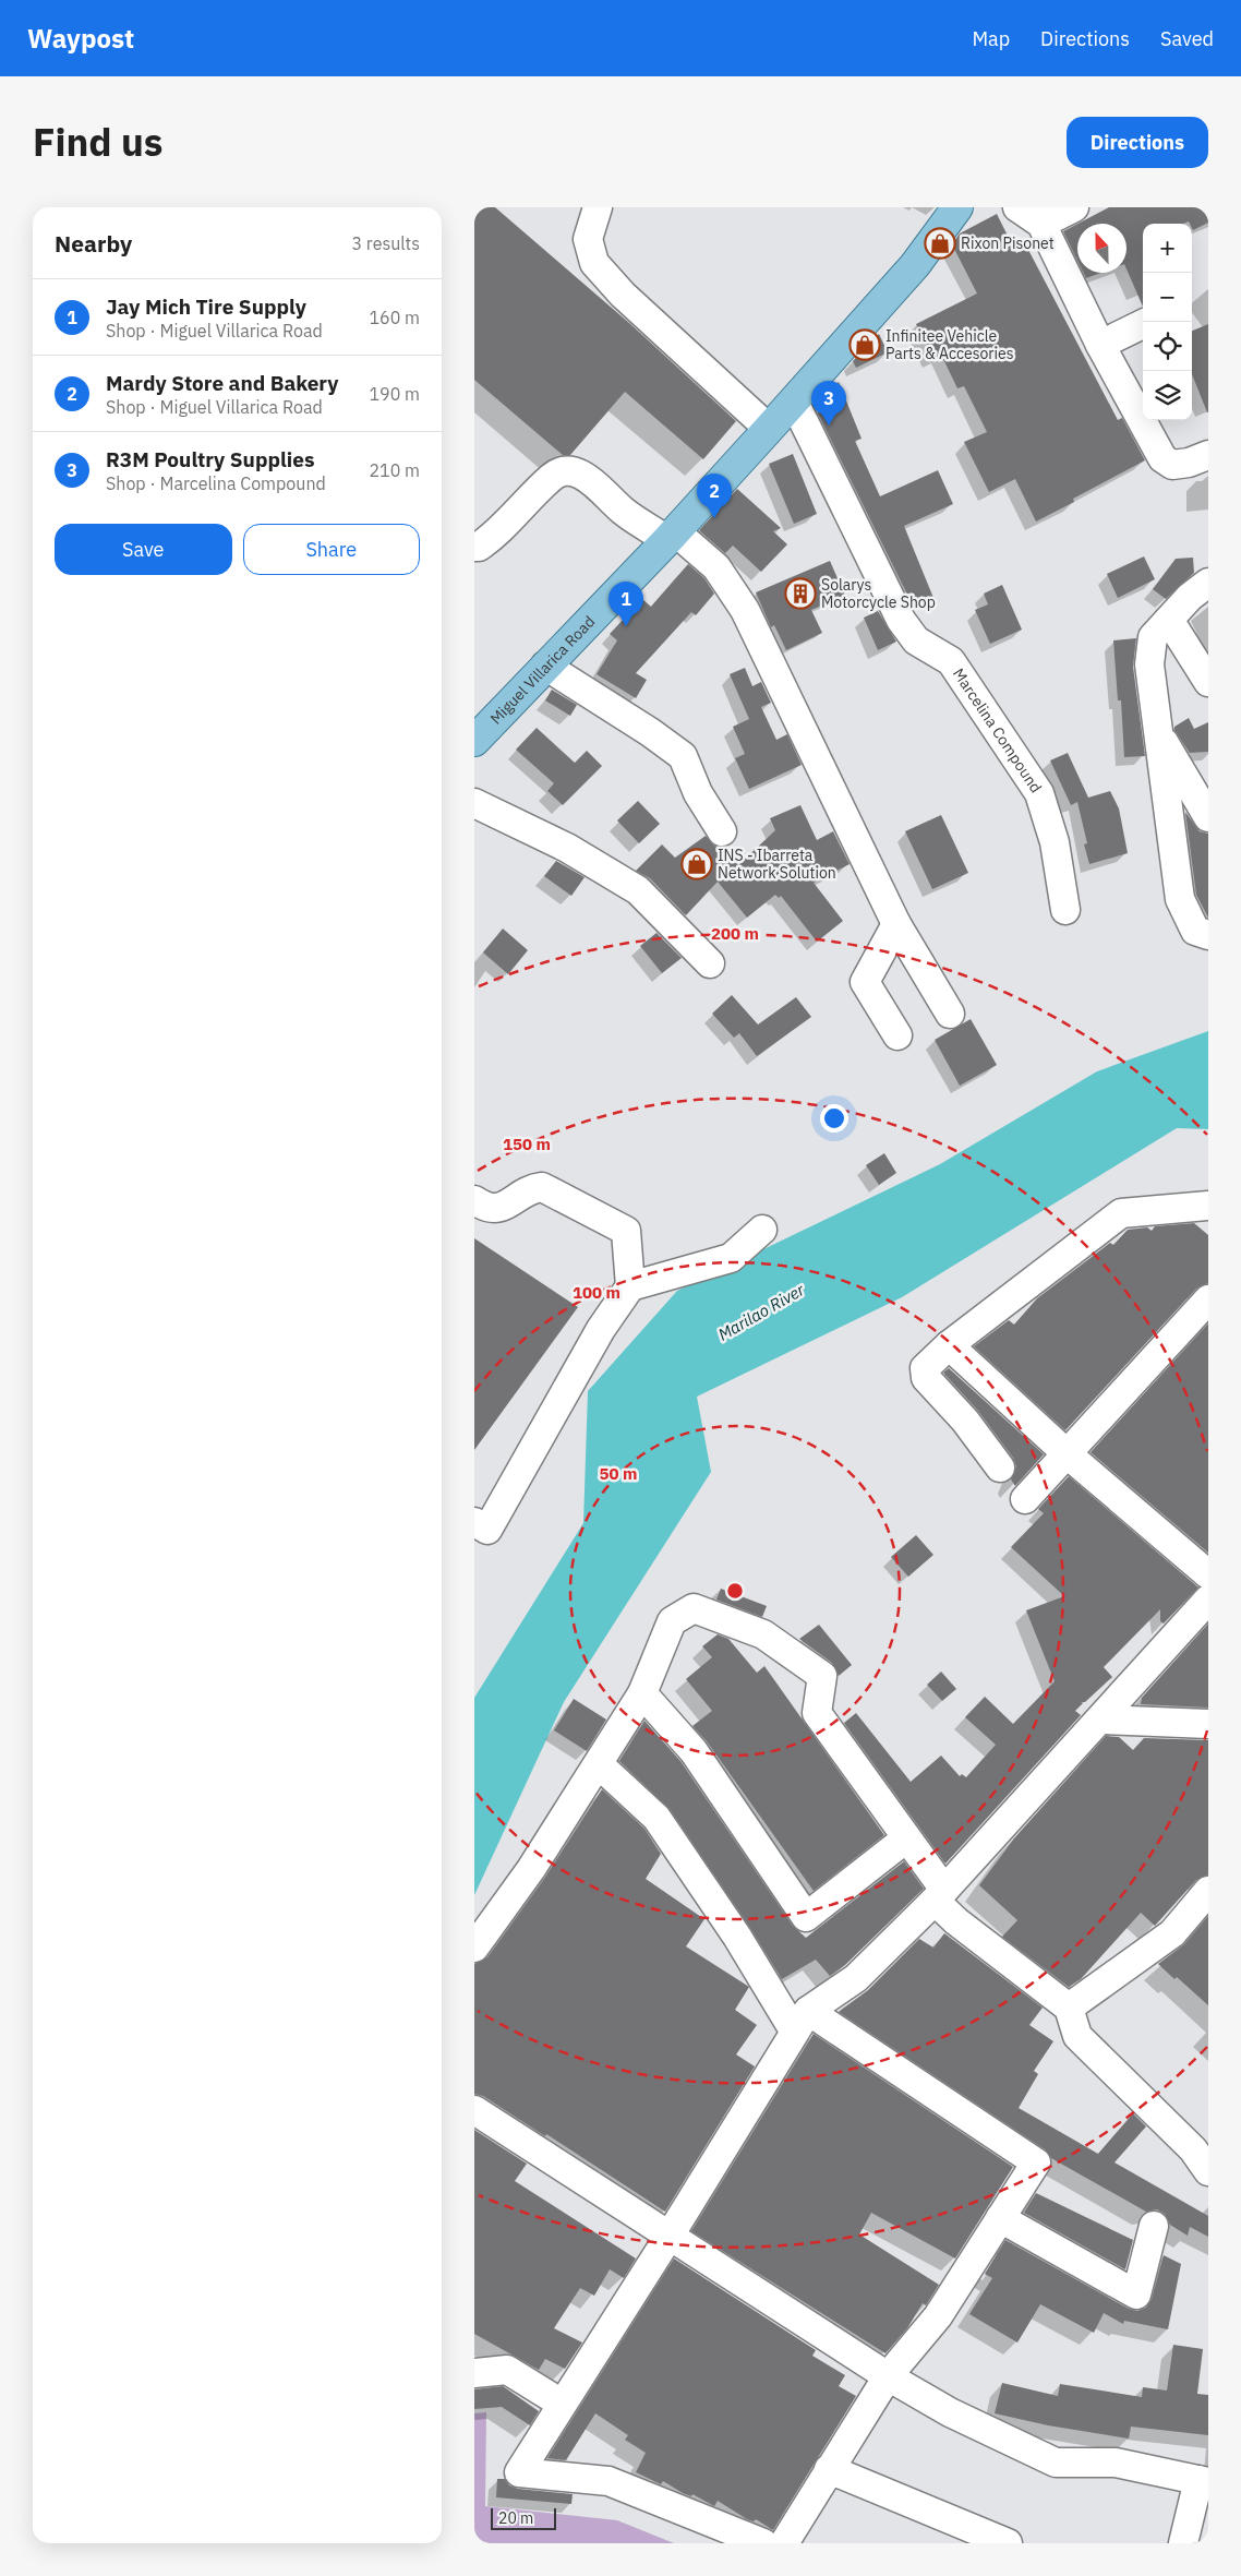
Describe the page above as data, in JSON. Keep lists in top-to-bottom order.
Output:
{
  "streets": {
    "main road": ["Miguel Villarica Road"],
    "street": ["Marcelina Compound"]
  },
  "crossings": [
    ["Miguel Villarica Road", "Marcelina Compound"]
  ],
  "water": ["Marilao River"],
  "places": {
    "shop": ["Rixon Pisonet", "Infinitee Vehicle Parts & Accesories", "INS - Ibarreta Network Solution"],
    "building": ["Solarys Motorcycle Shop"]
  },
  "scale_bar": "20 m",
  "north": "top",
  "page": {
    "header": "Waypost",
    "nav": ["Map", "Directions", "Saved"],
    "title": "Find us",
    "buttons": [
      "Directions",
      ["Save", "Share"]
    ],
    "heading": ["Nearby", "3 results"],
    "map_buttons": ["+", "−"],
    "list": [
      {
        "mark": "1",
        "name": "Jay Mich Tire Supply",
        "note": "Shop · Miguel Villarica Road",
        "value": "160 m"
      },
      {
        "mark": "2",
        "name": "Mardy Store and Bakery",
        "note": "Shop · Miguel Villarica Road",
        "value": "190 m"
      },
      {
        "mark": "3",
        "name": "R3M Poultry Supplies",
        "note": "Shop · Marcelina Compound",
        "value": "210 m"
      }
    ],
    "pins": ["3", "2", "1"],
    "scale": "20 m"
  },
  "rings": [
    "200 m",
    "150 m",
    "100 m",
    "50 m"
  ]
}
